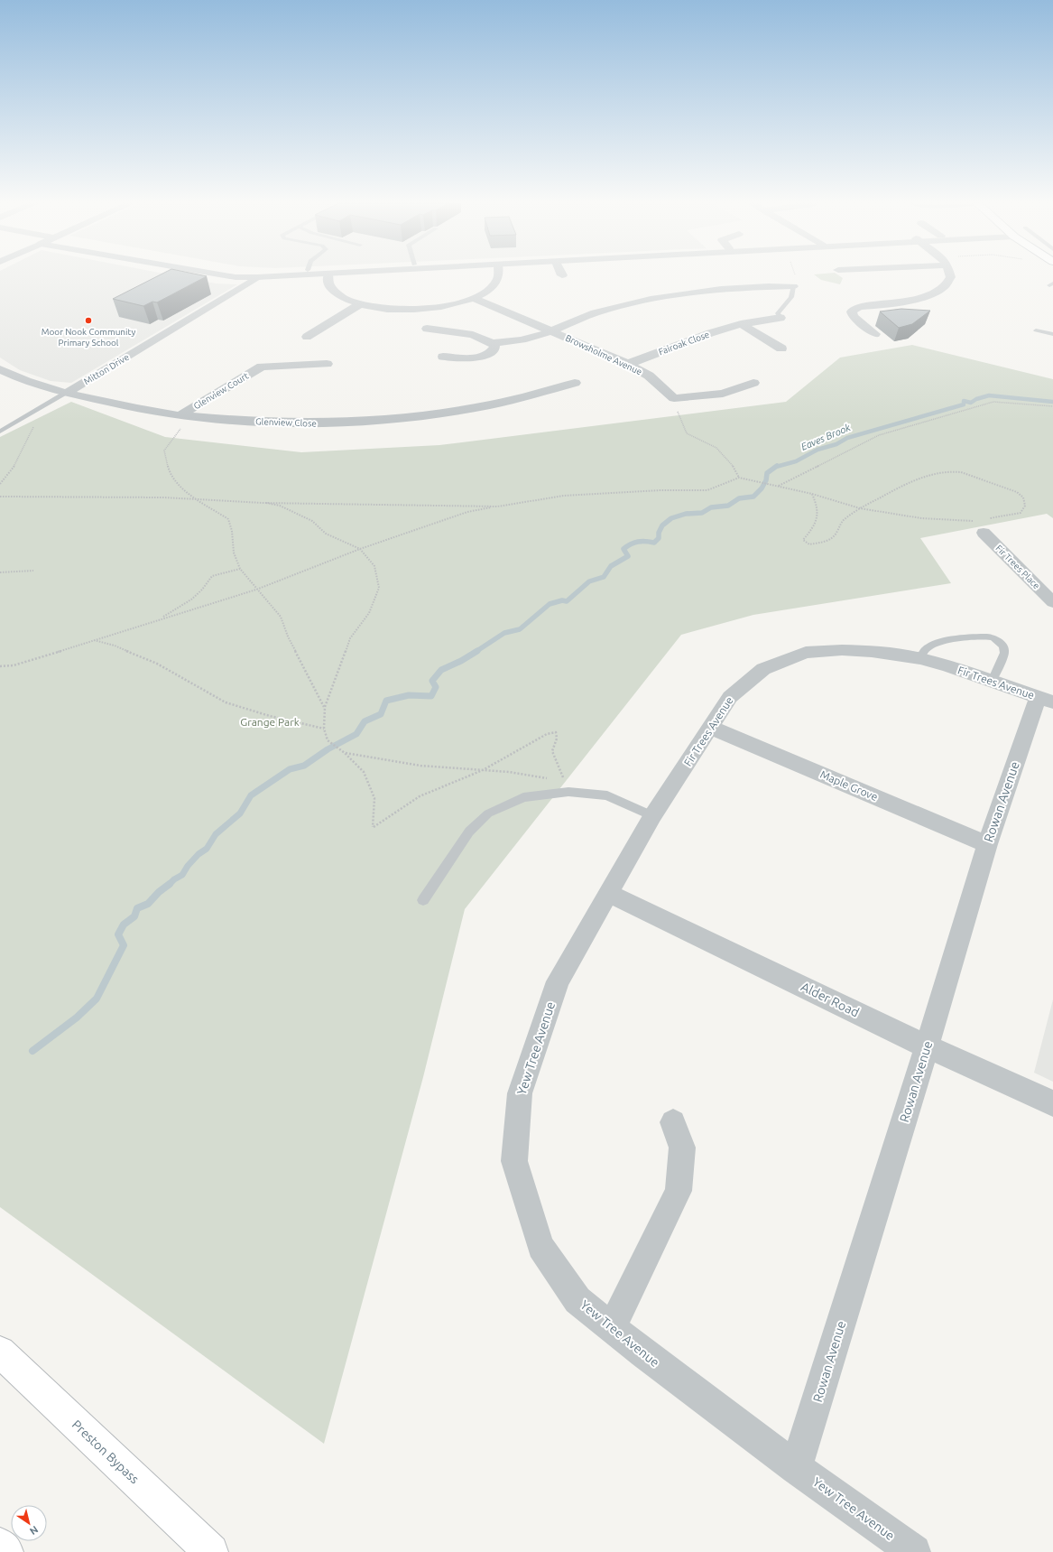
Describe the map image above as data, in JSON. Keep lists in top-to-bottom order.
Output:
{
  "streets": {
    "main road": ["Preston Bypass"],
    "street": [
      "Fairoak Close",
      "Browsholme Avenue",
      "Mitton Drive",
      "Glenview Court",
      "Glenview Close",
      "Fir Trees Place",
      "Fir Trees Avenue",
      "Maple Grove",
      "Rowan Avenue",
      "Alder Road",
      "Yew Tree Avenue"
    ]
  },
  "crossings": [
    ["Fairoak Close", "Browsholme Avenue"],
    ["Mitton Drive", "Glenview Close"],
    ["Glenview Court", "Glenview Close"],
    ["Fir Trees Avenue", "Maple Grove"],
    ["Fir Trees Avenue", "Rowan Avenue"],
    ["Fir Trees Avenue", "Alder Road"],
    ["Fir Trees Avenue", "Yew Tree Avenue"],
    ["Maple Grove", "Rowan Avenue"],
    ["Rowan Avenue", "Alder Road"],
    ["Rowan Avenue", "Yew Tree Avenue"],
    ["Alder Road", "Yew Tree Avenue"]
  ],
  "water": ["Eaves Brook"],
  "parks": ["Grange Park"],
  "places": ["Moor Nook Community Primary School"],
  "north": "bottom right"
}
